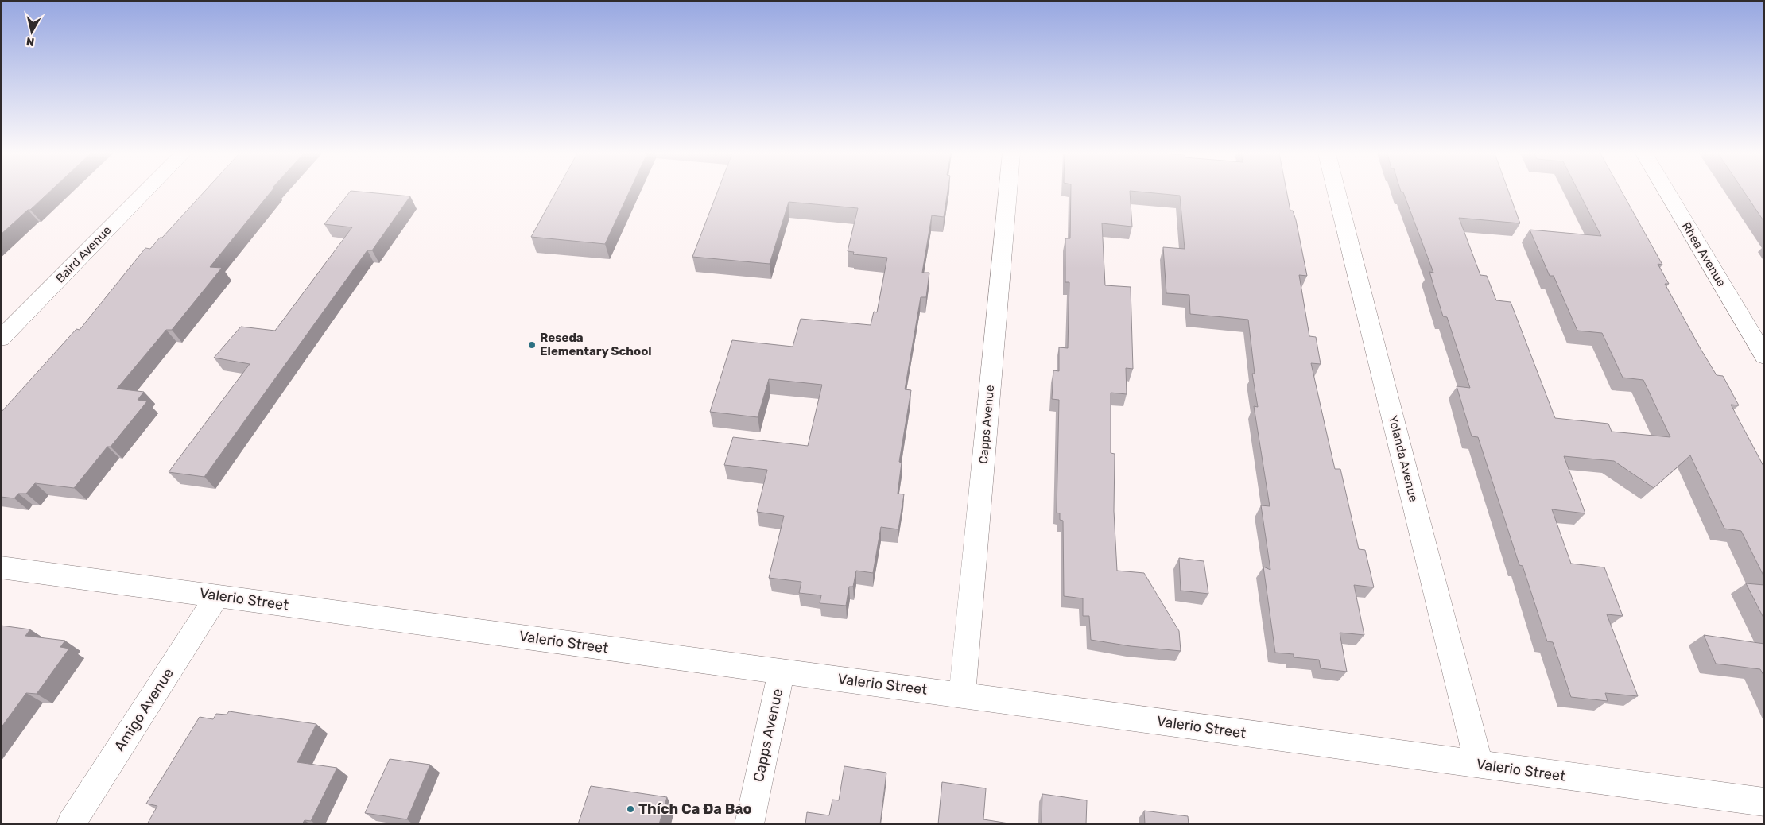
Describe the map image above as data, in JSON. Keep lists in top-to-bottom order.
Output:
{
  "streets": {
    "street": [
      "Baird Avenue",
      "Rhea Avenue",
      "Capps Avenue",
      "Yolanda Avenue",
      "Valerio Street",
      "Amigo Avenue"
    ]
  },
  "crossings": [
    ["Capps Avenue", "Valerio Street"],
    ["Yolanda Avenue", "Valerio Street"],
    ["Valerio Street", "Amigo Avenue"]
  ],
  "places": ["Reseda Elementary School", "Thích Ca Đa Bảo"],
  "north": "bottom"
}
